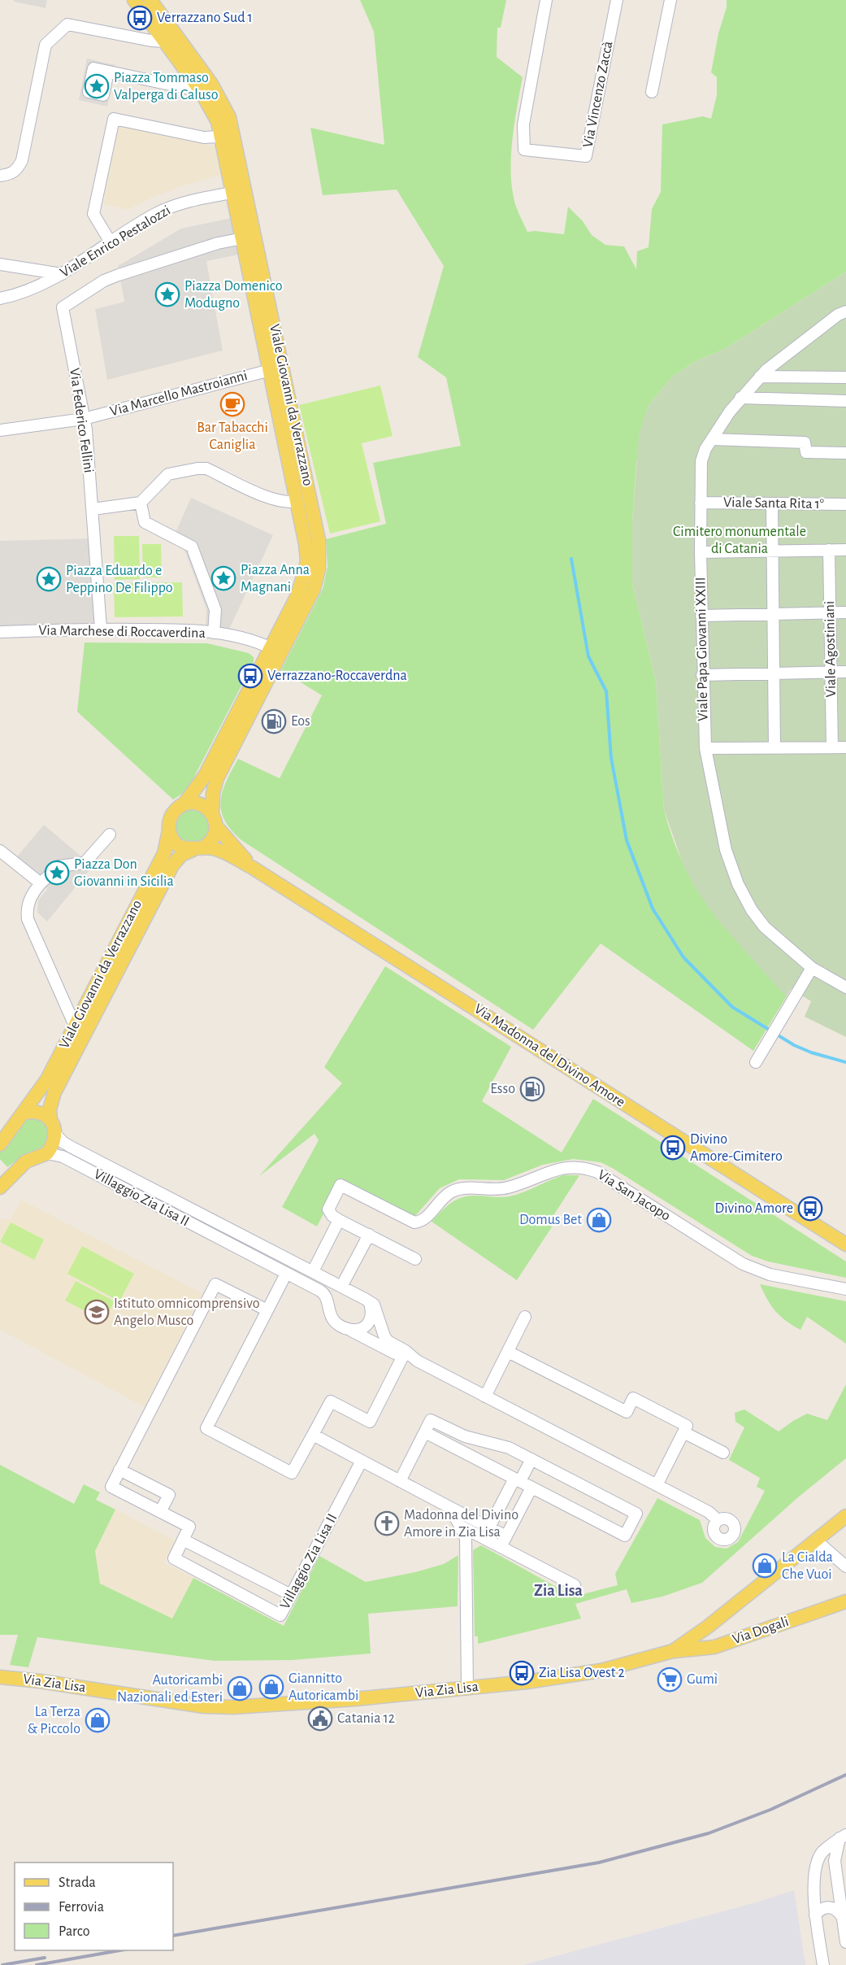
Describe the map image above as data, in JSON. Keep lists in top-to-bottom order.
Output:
{
  "streets": {
    "main road": [
      "Viale Giovanni da Verrazzano",
      "Via Madonna del Divino Amore",
      "Via Dogali",
      "Via Zia Lisa"
    ],
    "street": [
      "Via Vincenzo Zaccà",
      "Viale Enrico Pestalozzi",
      "Via Marcello Mastroianni",
      "Via Federico Fellini",
      "Viale Santa Rita 1°",
      "Via Marchese di Roccaverdina",
      "Viale Papa Giovanni XXIII",
      "Viale Agostiniani",
      "Via San Jacopo",
      "Villaggio Zia Lisa II"
    ]
  },
  "crossings": [
    ["Viale Enrico Pestalozzi", "Viale Giovanni da Verrazzano"],
    ["Via Marcello Mastroianni", "Viale Giovanni da Verrazzano"],
    ["Via Marcello Mastroianni", "Via Federico Fellini"],
    ["Viale Giovanni da Verrazzano", "Via Federico Fellini"],
    ["Viale Giovanni da Verrazzano", "Via Marchese di Roccaverdina"],
    ["Via Federico Fellini", "Via Marchese di Roccaverdina"],
    ["Viale Santa Rita 1°", "Viale Papa Giovanni XXIII"],
    ["Via Dogali", "Via Zia Lisa"]
  ],
  "districts": ["Zia Lisa"],
  "parks": ["Cimitero monumentale di Catania"],
  "places": {
    "bus stop": [
      "Verrazzano Sud 1",
      "Verrazzano-Roccaverdna",
      "Divino Amore-Cimitero",
      "Divino Amore",
      "Zia Lisa Ovest 2"
    ],
    "place": [
      "Piazza Tommaso Valperga di Caluso",
      "Piazza Domenico Modugno",
      "Piazza Anna Magnani",
      "Piazza Eduardo e Peppino De Filippo",
      "Piazza Don Giovanni in Sicilia"
    ],
    "cafe": ["Bar Tabacchi Caniglia"],
    "fuel station": ["Eos", "Esso"],
    "shop": [
      "Domus Bet",
      "La Cialda Che Vuoi",
      "Giannitto Autoricambi",
      "Autoricambi Nazionali ed Esteri",
      "La Terza & Piccolo"
    ],
    "school or university": ["Istituto omnicomprensivo Angelo Musco"],
    "church": ["Madonna del Divino Amore in Zia Lisa"],
    "supermarket": ["Gumì"],
    "public building": ["Catania 12"]
  },
  "legend": ["Strada", "Ferrovia", "Parco"]
}
